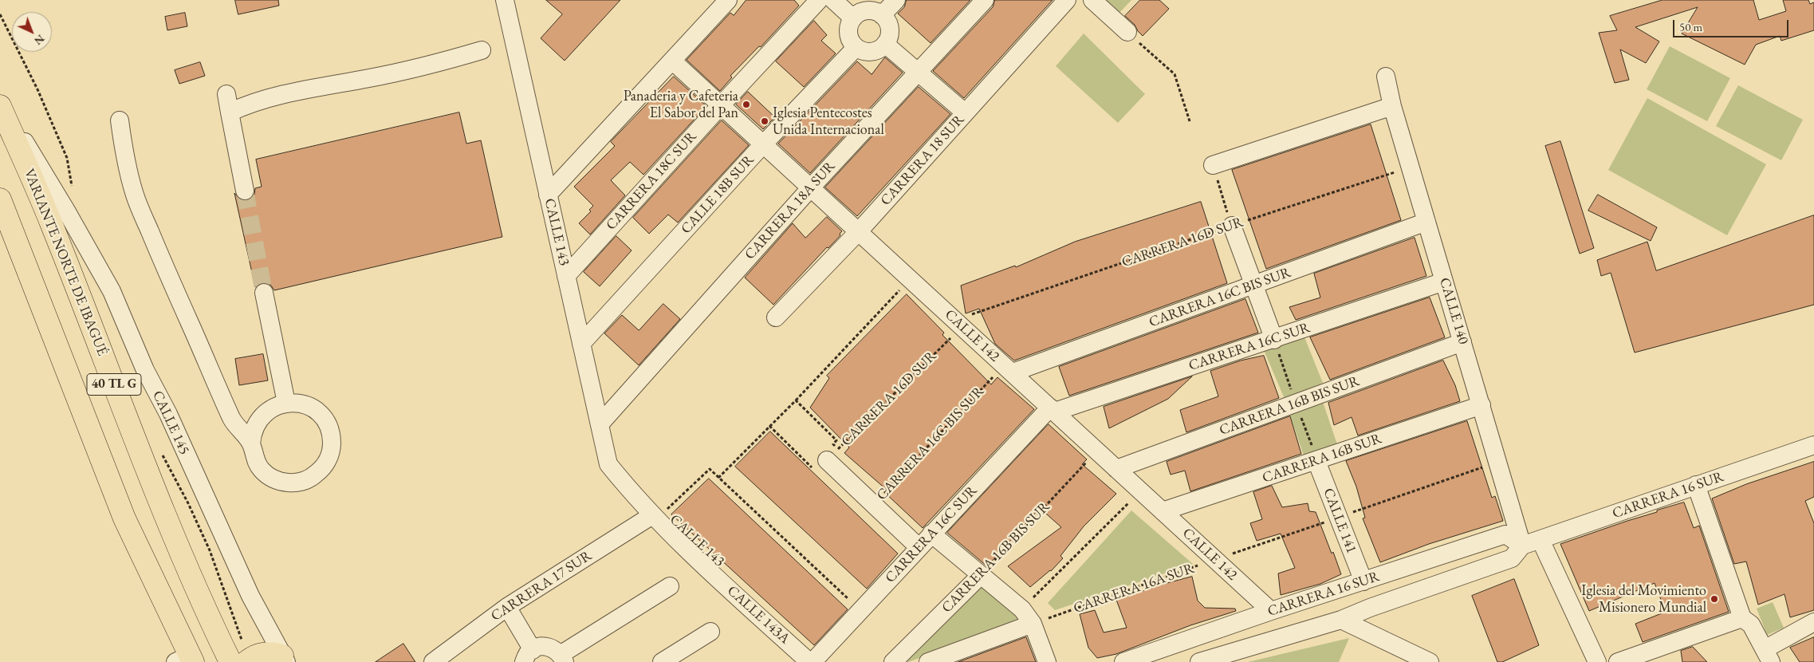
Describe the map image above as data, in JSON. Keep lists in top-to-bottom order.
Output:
{
  "streets": {
    "highway": ["VARIANTE NORTE DE IBAGUÉ", "40 TL G"],
    "street": [
      "CARRERA 18 SUR",
      "CARRERA 18C SUR",
      "CALLE 18B SUR",
      "CARRERA 18A SUR",
      "CALLE 143",
      "CARRERA 16C BIS SUR",
      "CALLE 140",
      "CALLE 142",
      "CARRERA 16C SUR",
      "CARRERA 16B BIS SUR",
      "CALLE 145",
      "CARRERA 16B SUR",
      "CARRERA 16 SUR",
      "CALLE 141",
      "CARRERA 17 SUR",
      "CALLE 143A"
    ],
    "path": ["CARRERA 16D SUR", "CARRERA 16A SUR"]
  },
  "crossings": [
    ["CARRERA 18 SUR", "CALLE 142"],
    ["CARRERA 18C SUR", "CALLE 143"],
    ["CARRERA 18C SUR", "CALLE 142"],
    ["CALLE 18B SUR", "CALLE 143"],
    ["CALLE 18B SUR", "CALLE 142"],
    ["CARRERA 18A SUR", "CALLE 143"],
    ["CARRERA 18A SUR", "CALLE 142"],
    ["CALLE 143", "CARRERA 16C SUR"],
    ["CALLE 143", "CARRERA 17 SUR"],
    ["CALLE 143", "CALLE 143A"],
    ["CARRERA 16D SUR", "CALLE 140"],
    ["CARRERA 16D SUR", "CALLE 142"],
    ["VARIANTE NORTE DE IBAGUÉ", "CALLE 145"],
    ["CARRERA 16C BIS SUR", "CALLE 140"],
    ["CARRERA 16C BIS SUR", "CALLE 142"],
    ["CALLE 140", "CARRERA 16C SUR"],
    ["CALLE 140", "CARRERA 16B BIS SUR"],
    ["CALLE 140", "CARRERA 16B SUR"],
    ["CALLE 140", "CARRERA 16 SUR"],
    ["CALLE 140", "CARRERA 16A SUR"],
    ["CALLE 142", "CARRERA 16C SUR"],
    ["CALLE 142", "CARRERA 16B BIS SUR"],
    ["CALLE 142", "CARRERA 16B SUR"],
    ["CALLE 142", "CARRERA 16 SUR"],
    ["CALLE 142", "CARRERA 16A SUR"],
    ["CARRERA 16B SUR", "CALLE 141"],
    ["CARRERA 16 SUR", "CALLE 141"],
    ["CALLE 141", "CARRERA 16A SUR"],
    ["CARRERA 17 SUR", "CALLE 143A"]
  ],
  "places": ["Panaderia y Cafeteria El Sabor del Pan", "Iglesia Pentecostes Unida Internacional", "Iglesia del Movimiento Misionero Mundial"],
  "scale_bar": "50 m",
  "north": "bottom right"
}
